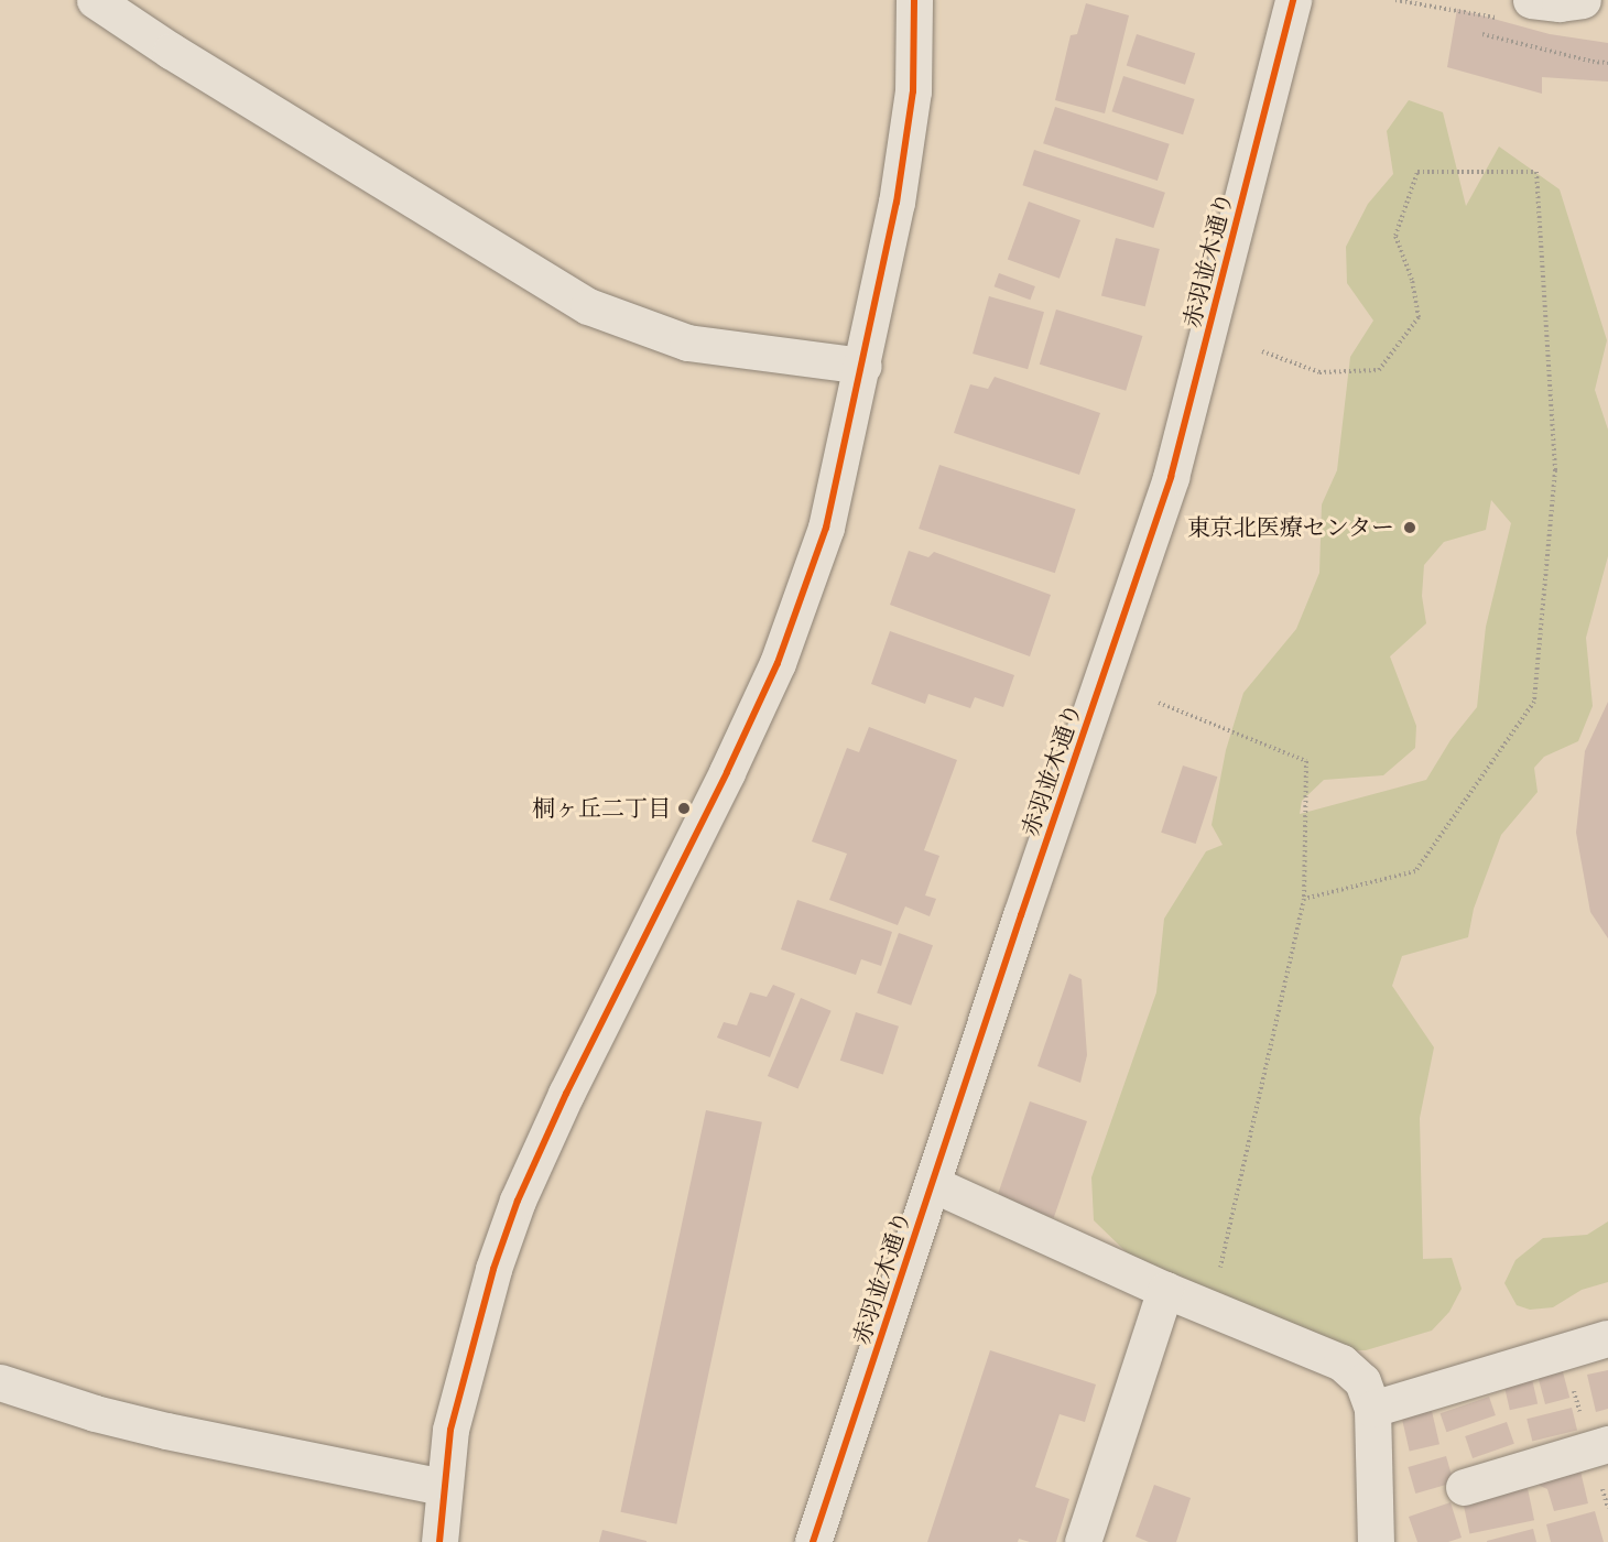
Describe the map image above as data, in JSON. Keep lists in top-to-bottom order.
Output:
{
  "streets": {
    "street": ["赤羽並木通り"]
  },
  "places": ["東京北医療センター", "桐ヶ丘二丁目"]
}
